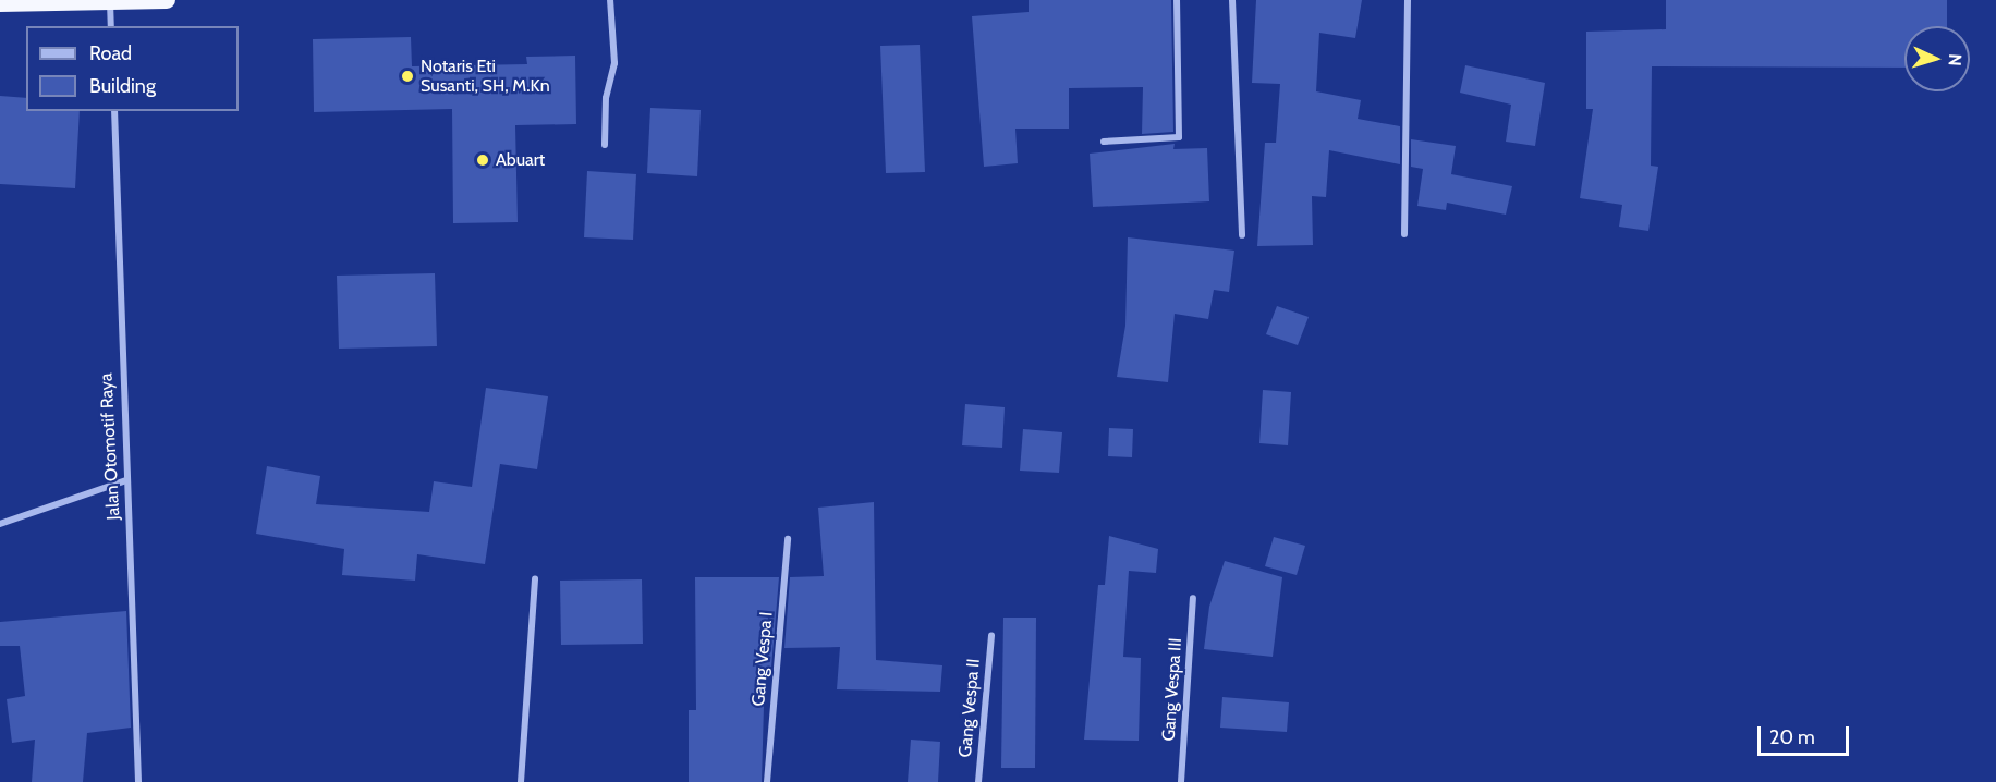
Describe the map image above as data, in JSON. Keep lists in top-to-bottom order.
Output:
{
  "streets": {
    "street": [
      "Jalan Otomotif Raya",
      "Gang Vespa I",
      "Gang Vespa III",
      "Gang Vespa II"
    ]
  },
  "places": ["Notaris Eti Susanti, SH, M.Kn", "Abuart"],
  "legend": ["Road", "Building"],
  "scale_bar": "20 m",
  "north": "right"
}
